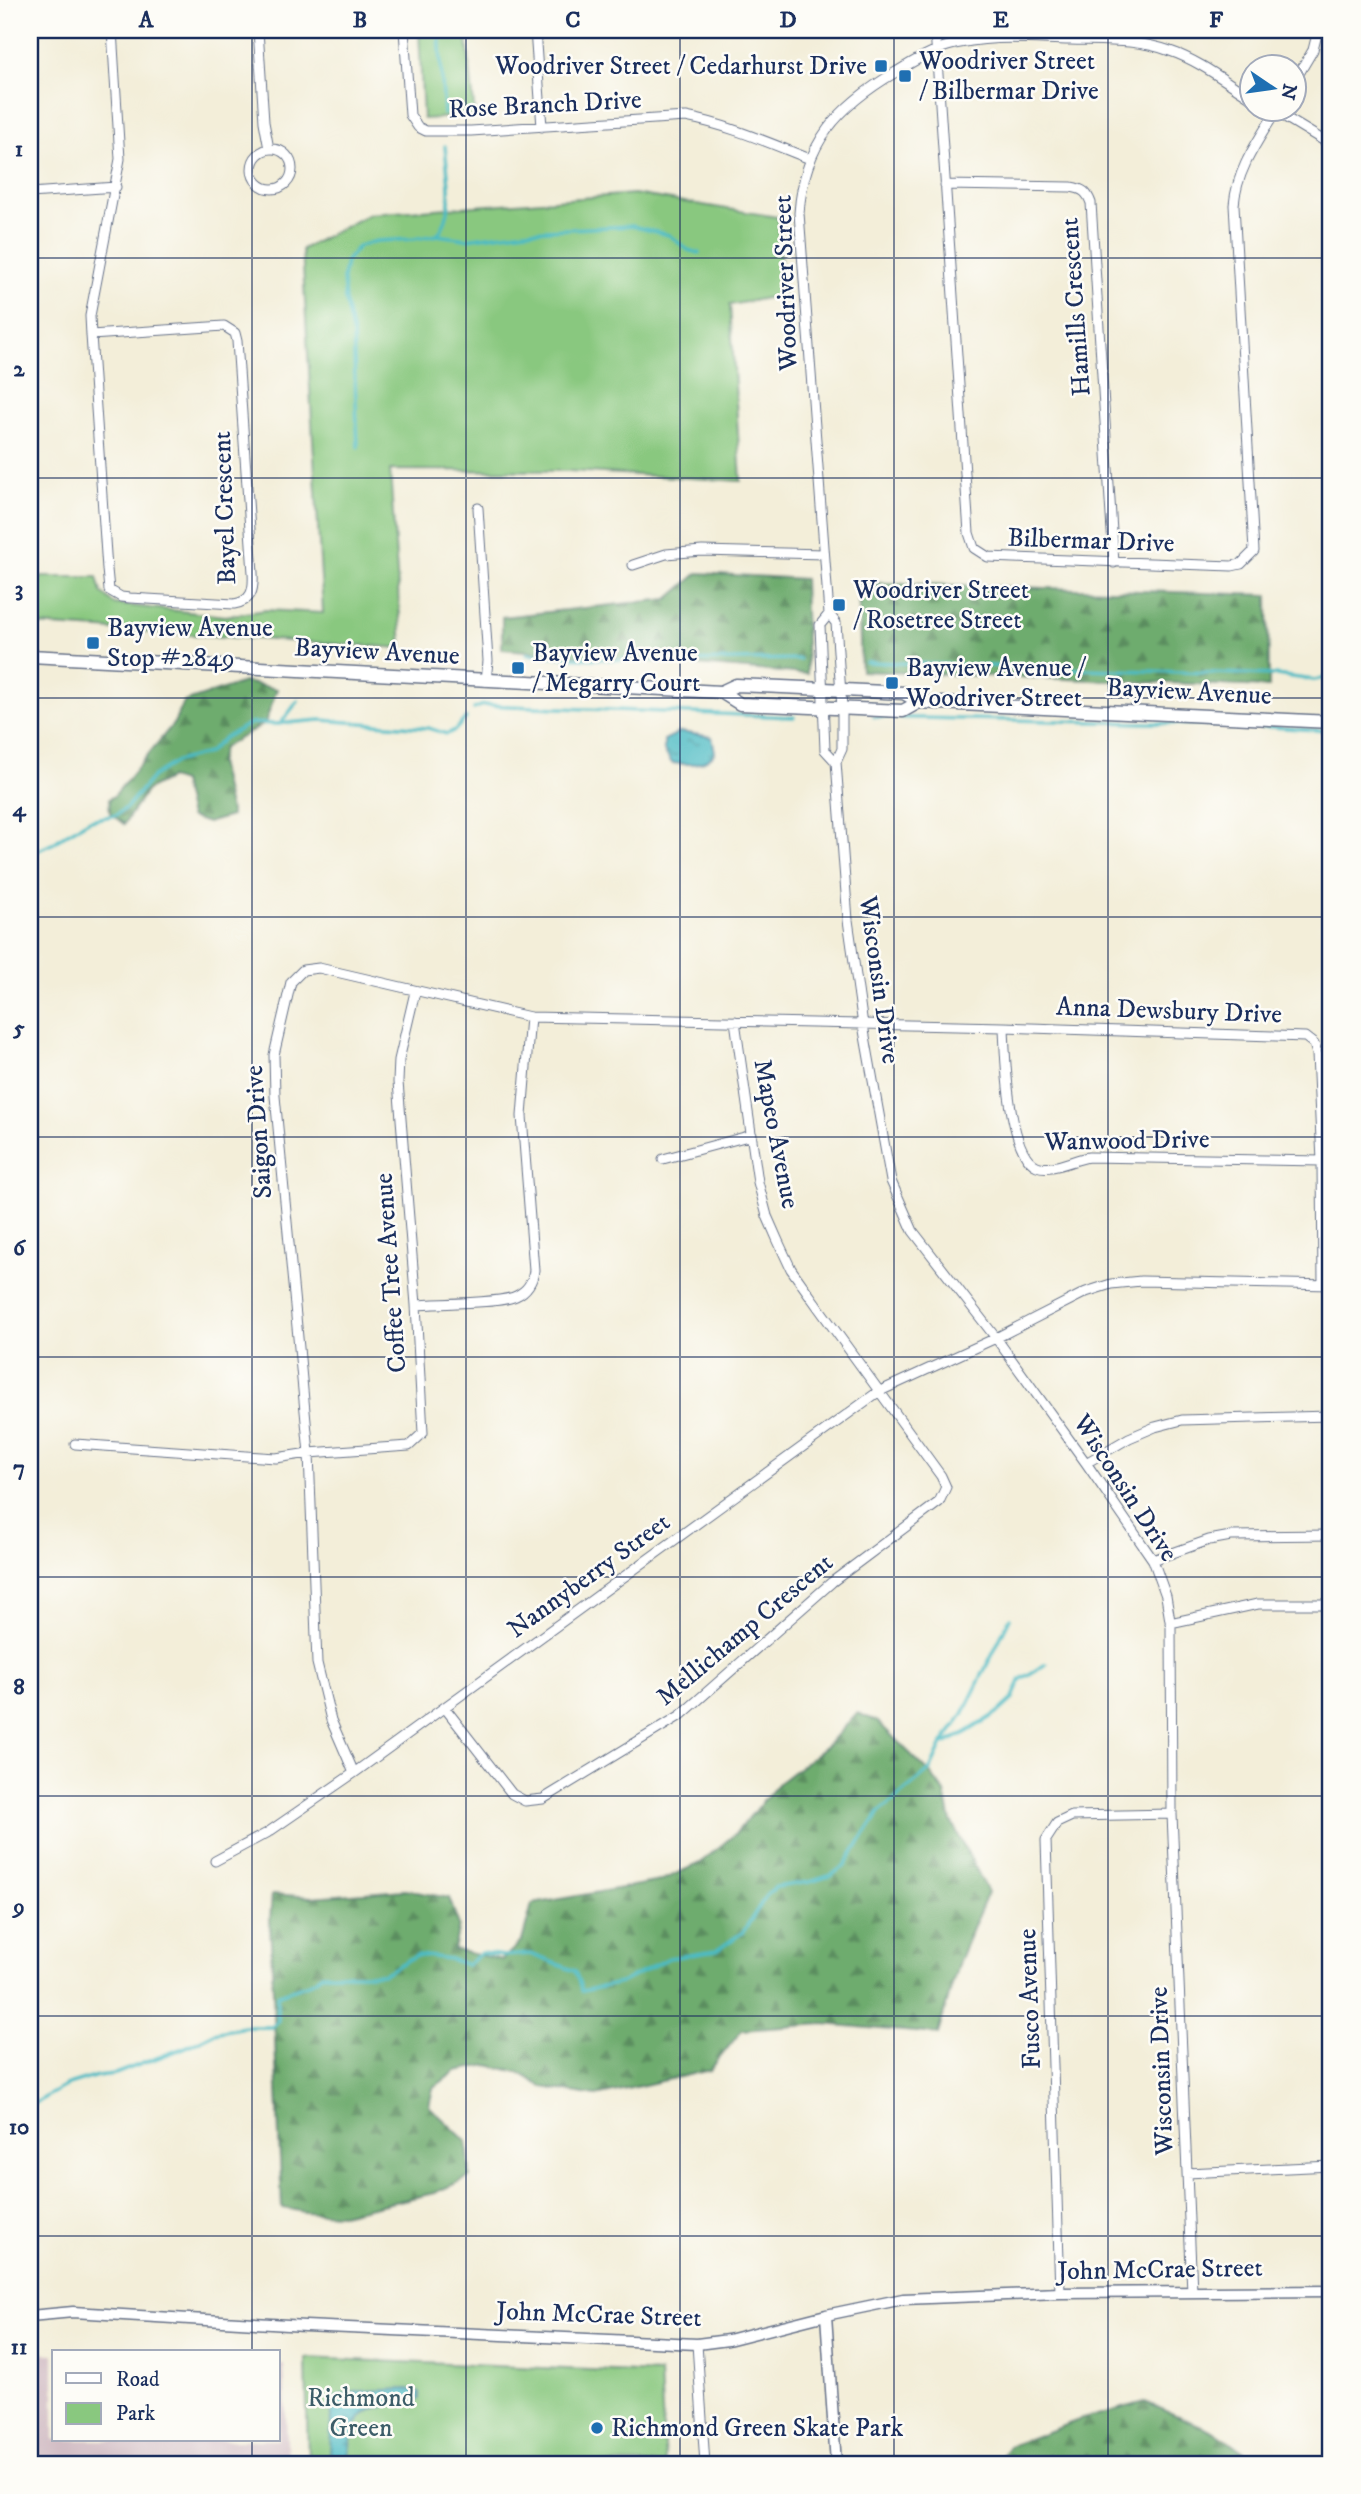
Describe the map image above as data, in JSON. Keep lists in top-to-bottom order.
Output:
{
  "streets": {
    "main road": ["Bayview Avenue"],
    "street": [
      "Rose Branch Drive",
      "Woodriver Street",
      "Hamills Crescent",
      "Bayel Crescent",
      "Bilbermar Drive",
      "Wisconsin Drive",
      "Anna Dewsbury Drive",
      "Saigon Drive",
      "Mapeo Avenue",
      "Wanwood Drive",
      "Coffee Tree Avenue",
      "Nannyberry Street",
      "Mellichamp Crescent",
      "Fusco Avenue",
      "John McCrae Street"
    ]
  },
  "crossings": [
    ["Rose Branch Drive", "Woodriver Street"],
    ["Woodriver Street", "Bilbermar Drive"],
    ["Woodriver Street", "Bayview Avenue"],
    ["Woodriver Street", "Wisconsin Drive"],
    ["Hamills Crescent", "Bilbermar Drive"],
    ["Bayview Avenue", "Wisconsin Drive"],
    ["Wisconsin Drive", "Anna Dewsbury Drive"],
    ["Wisconsin Drive", "Saigon Drive"],
    ["Wisconsin Drive", "Nannyberry Street"],
    ["Wisconsin Drive", "Fusco Avenue"],
    ["Wisconsin Drive", "John McCrae Street"],
    ["Anna Dewsbury Drive", "Saigon Drive"],
    ["Anna Dewsbury Drive", "Wanwood Drive"],
    ["Anna Dewsbury Drive", "Nannyberry Street"],
    ["Saigon Drive", "Mapeo Avenue"],
    ["Saigon Drive", "Coffee Tree Avenue"],
    ["Saigon Drive", "Nannyberry Street"],
    ["Mapeo Avenue", "Nannyberry Street"],
    ["Mapeo Avenue", "Mellichamp Crescent"],
    ["Nannyberry Street", "Mellichamp Crescent"],
    ["Fusco Avenue", "John McCrae Street"]
  ],
  "parks": ["Richmond Green"],
  "places": {
    "transit": [
      "Woodriver Street / Cedarhurst Drive",
      "Woodriver Street / Bilbermar Drive",
      "Woodriver Street / Rosetree Street",
      "Bayview Avenue Stop #2849",
      "Bayview Avenue / Megarry Court",
      "Bayview Avenue / Woodriver Street"
    ],
    "other": ["Richmond Green Skate Park"]
  },
  "legend": ["Road", "Park"],
  "north": "right",
  "grid": {
    "columns": [
      "A",
      "B",
      "C",
      "D",
      "E",
      "F"
    ],
    "rows": [
      "1",
      "2",
      "3",
      "4",
      "5",
      "6",
      "7",
      "8",
      "9",
      "10",
      "11"
    ]
  }
}
